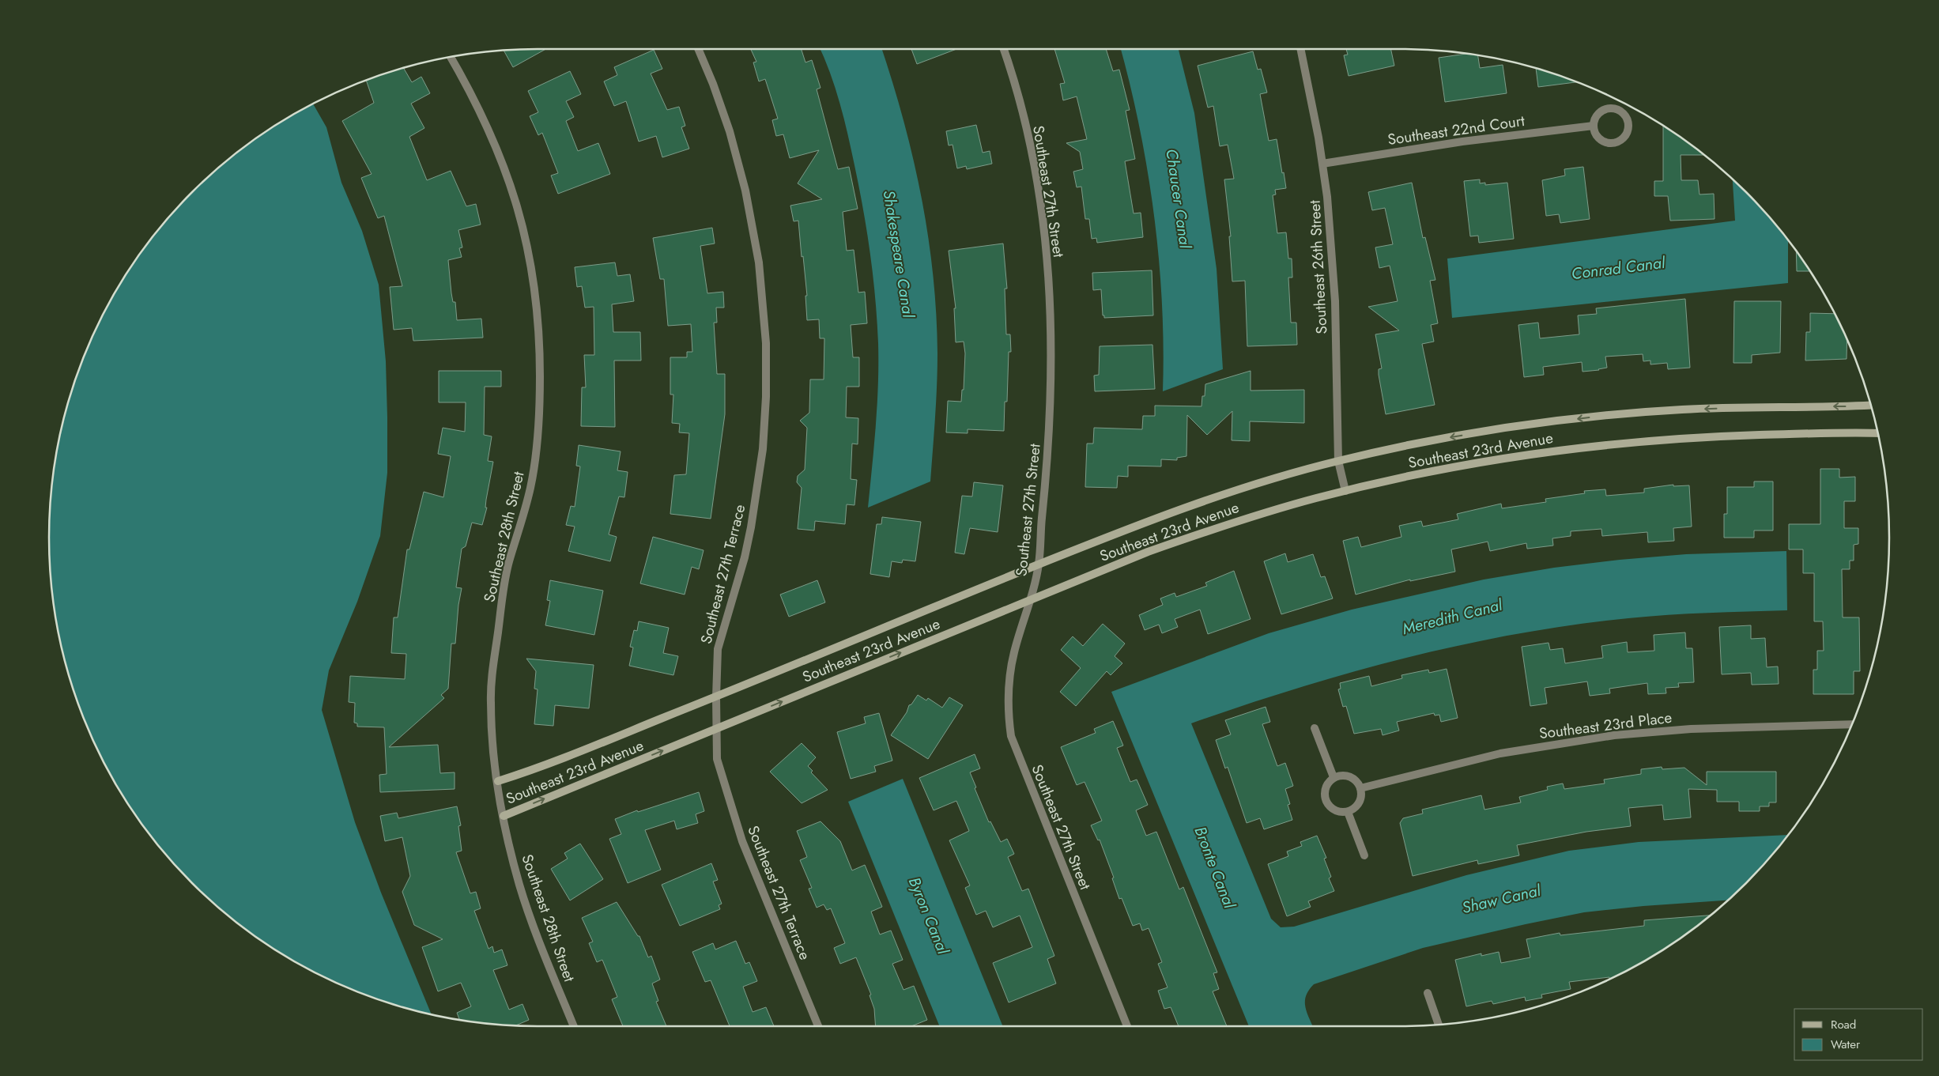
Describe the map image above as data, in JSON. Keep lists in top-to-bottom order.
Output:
{
  "streets": {
    "street": [
      "Southeast 22nd Court",
      "Southeast 27th Street",
      "Southeast 26th Street",
      "Southeast 23rd Avenue",
      "Southeast 28th Street",
      "Southeast 27th Terrace",
      "Southeast 23rd Place"
    ]
  },
  "crossings": [
    ["Southeast 22nd Court", "Southeast 26th Street"],
    ["Southeast 27th Street", "Southeast 23rd Avenue"],
    ["Southeast 26th Street", "Southeast 23rd Avenue"],
    ["Southeast 23rd Avenue", "Southeast 28th Street"],
    ["Southeast 23rd Avenue", "Southeast 27th Terrace"]
  ],
  "water": [
    "Chaucer Canal",
    "Shakespeare Canal",
    "Conrad Canal",
    "Meredith Canal",
    "Bronte Canal",
    "Shaw Canal",
    "Byron Canal"
  ],
  "legend": ["Road", "Water"]
}
